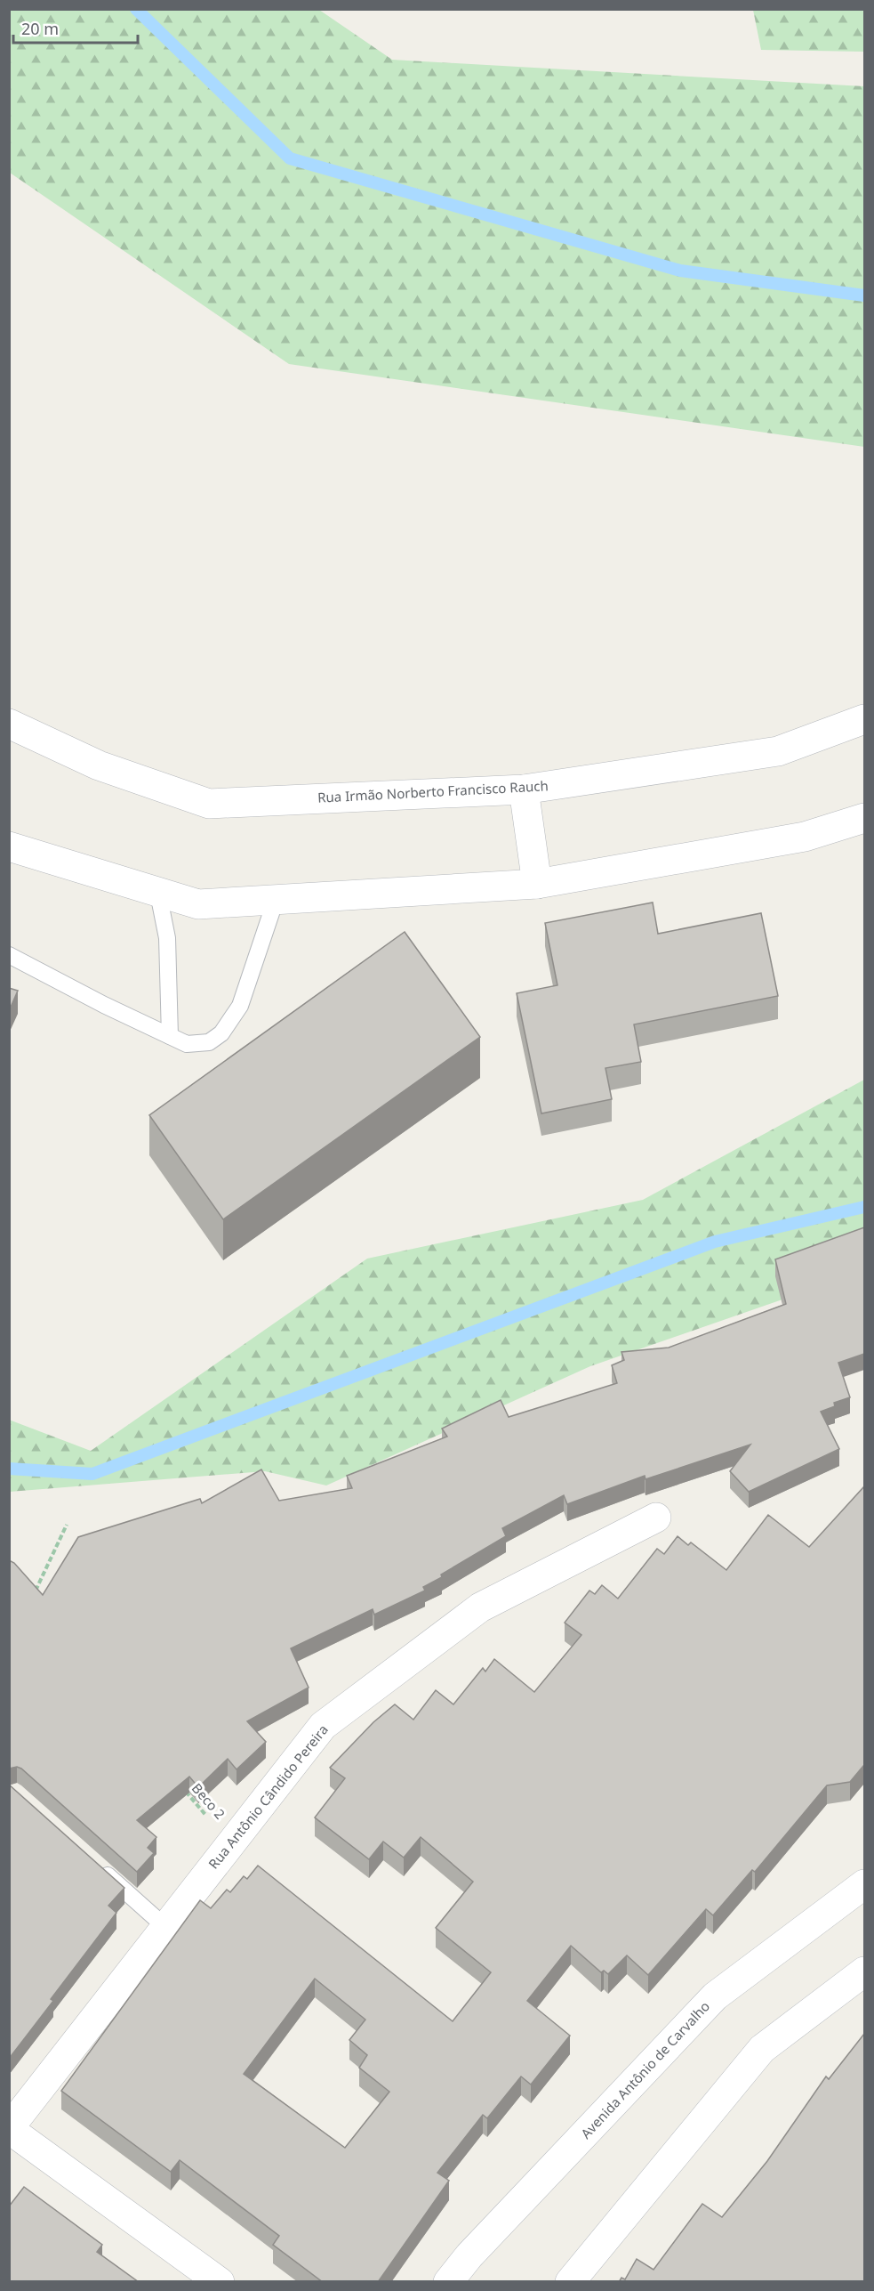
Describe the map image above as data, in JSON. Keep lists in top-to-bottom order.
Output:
{
  "streets": {
    "street": ["Rua Irmão Norberto Francisco Rauch", "Rua Antônio Cândido Pereira", "Avenida Antônio de Carvalho"],
    "path": ["Beco 2"]
  },
  "crossings": [
    ["Rua Antônio Cândido Pereira", "Beco 2"]
  ],
  "scale_bar": "20 m"
}
